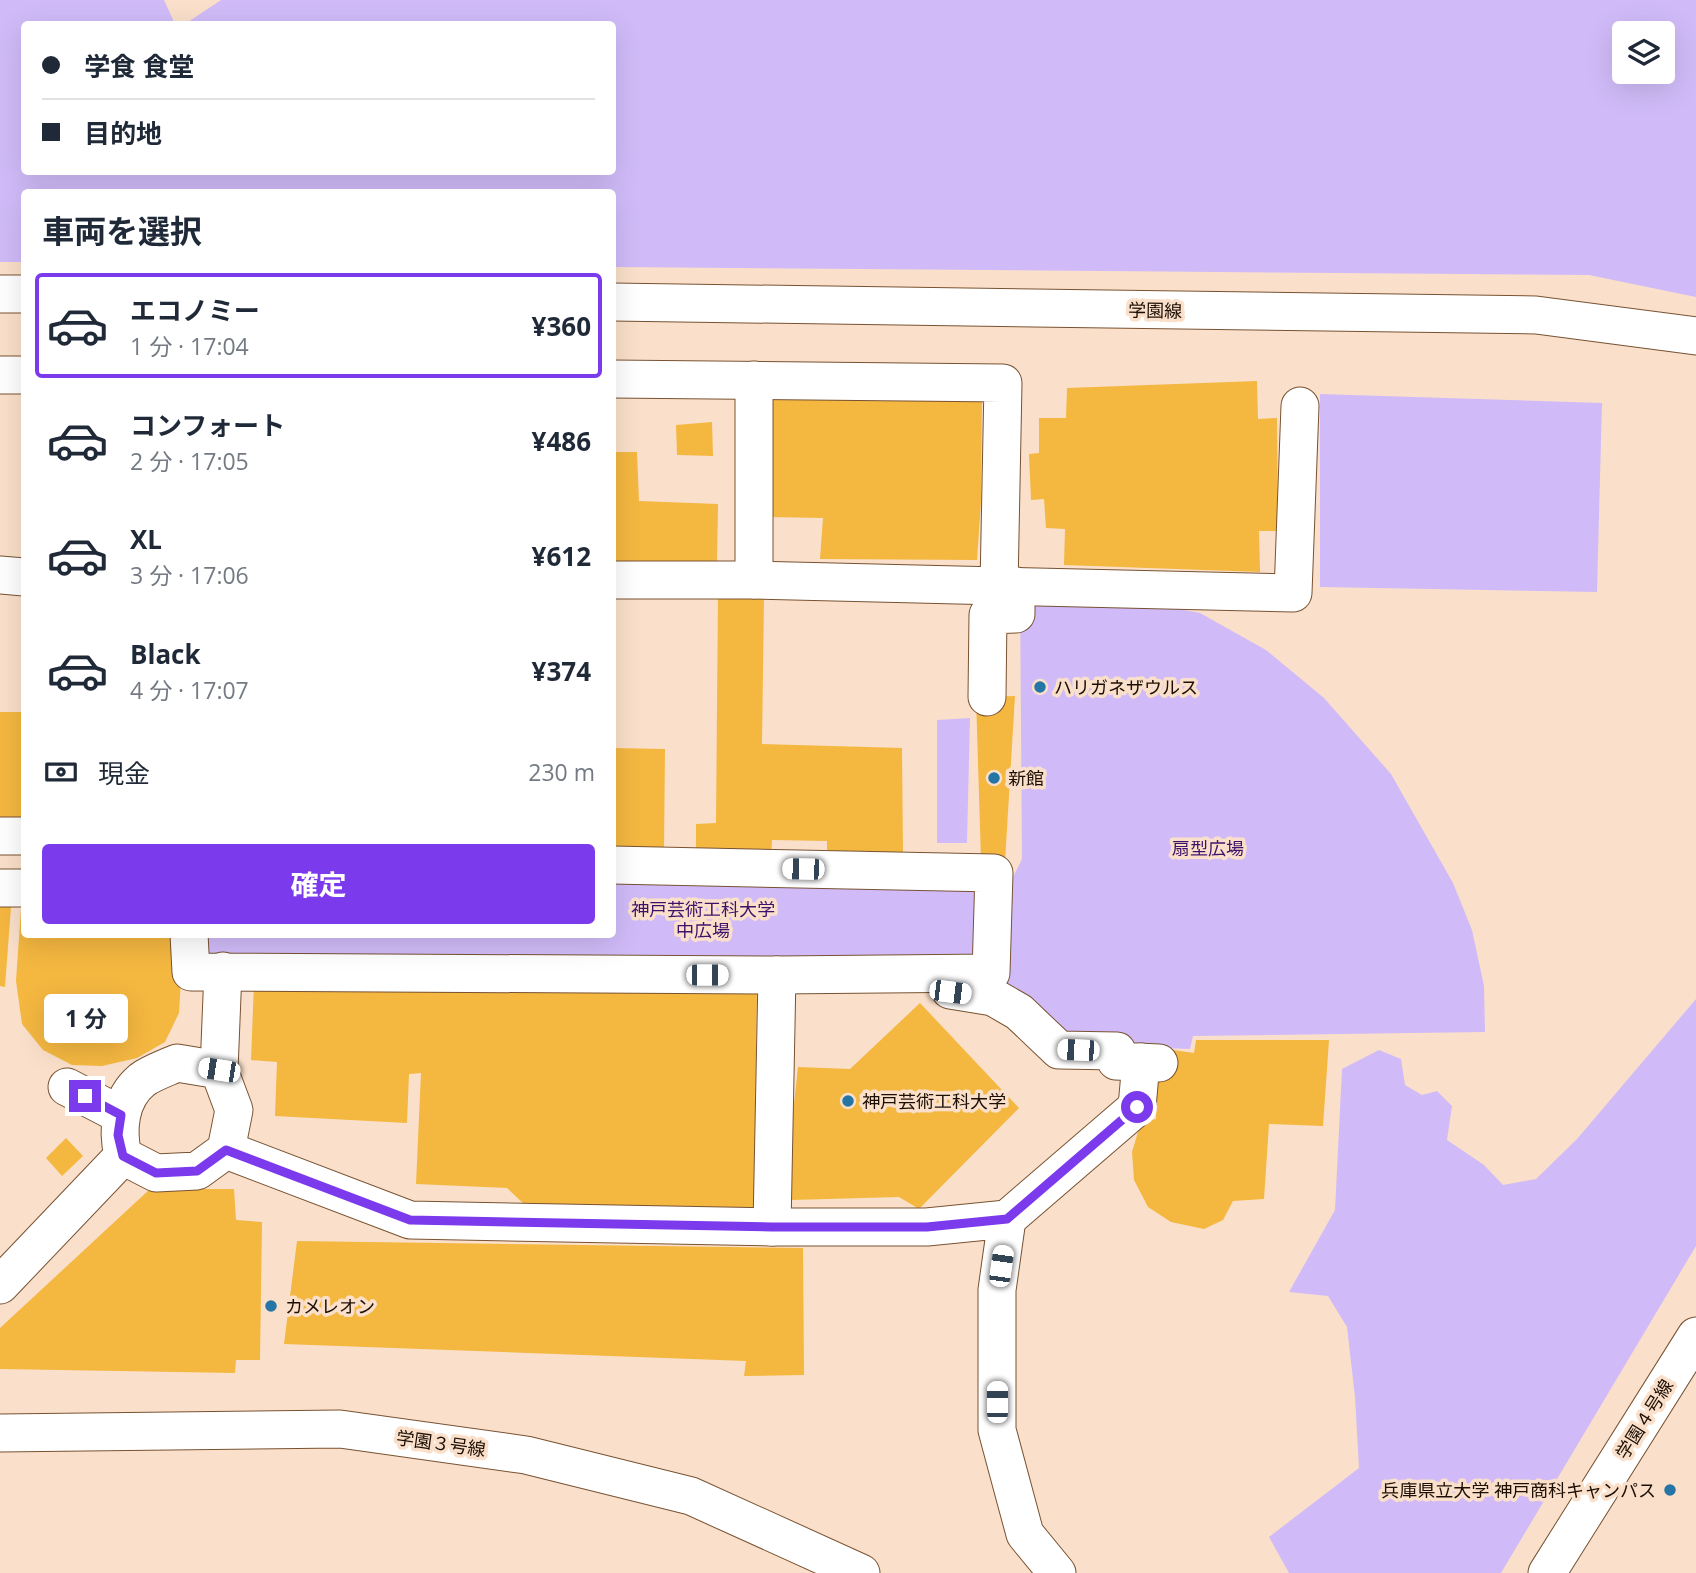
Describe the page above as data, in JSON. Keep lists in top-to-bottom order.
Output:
{
  "streets": {
    "street": ["学園線", "学園４号線", "学園３号線"]
  },
  "parks": ["扇型広場", "神戸芸術工科大学 中広場"],
  "places": [
    "ハリガネザウルス",
    "新館",
    "神戸芸術工科大学",
    "カメレオン",
    "兵庫県立大学 神戸商科キャンパス"
  ],
  "page": {
    "banner": ["学食 食堂", "目的地"],
    "heading": "車両を選択",
    "list": [
      {
        "name": "エコノミー",
        "note": "1 分 · 17:04",
        "value": "¥360"
      },
      {
        "name": "コンフォート",
        "note": "2 分 · 17:05",
        "value": "¥486"
      },
      {
        "name": "XL",
        "note": "3 分 · 17:06",
        "value": "¥612"
      },
      {
        "name": "Black",
        "note": "4 分 · 17:07",
        "value": "¥374"
      }
    ],
    "pay": ["現金", "230 m"],
    "buttons": "確定",
    "bubble": "1 分"
  }
}
